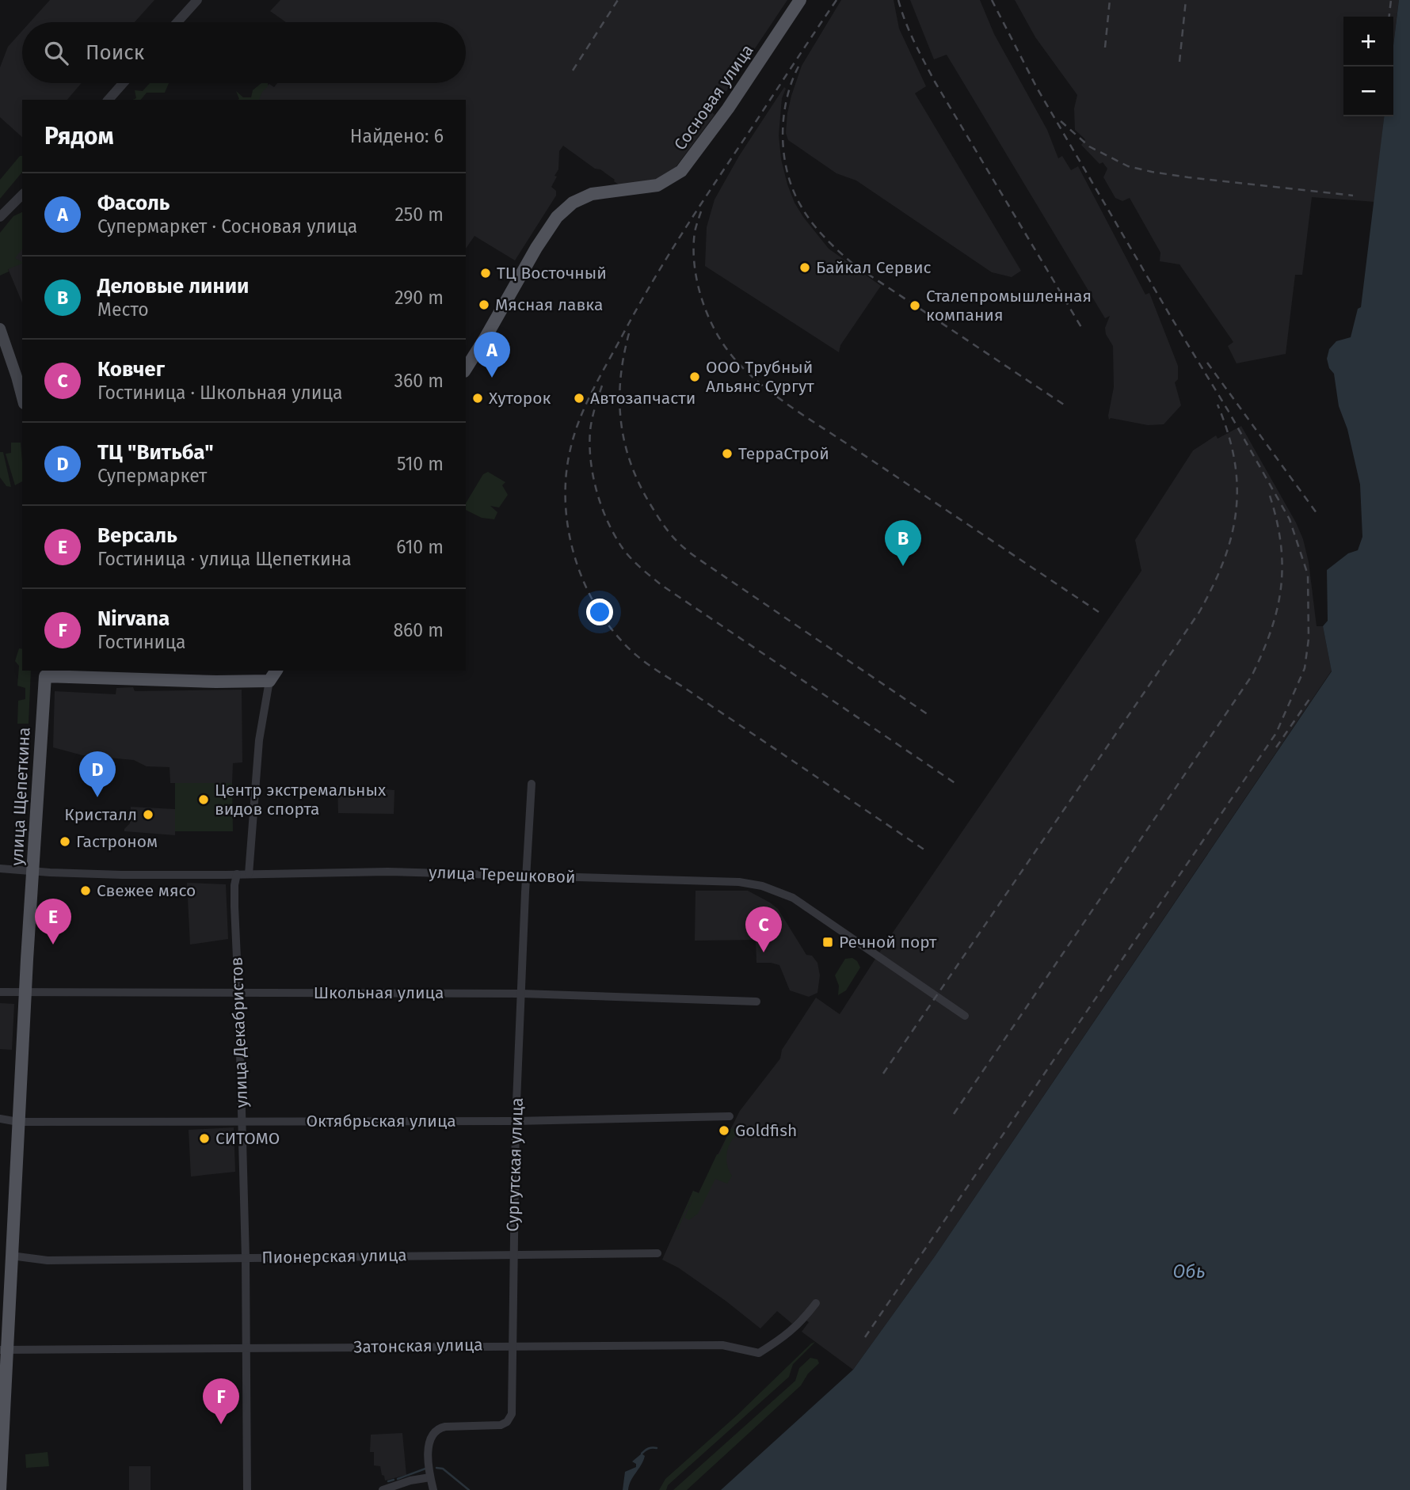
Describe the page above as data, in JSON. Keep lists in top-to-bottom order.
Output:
{
  "streets": {
    "main road": ["Сосновая улица", "улица Щепеткина"],
    "street": [
      "улица Терешковой",
      "Школьная улица",
      "улица Декабристов",
      "Октябрьская улица",
      "Сургутская улица",
      "Пионерская улица",
      "Затонская улица"
    ]
  },
  "crossings": [
    ["улица Щепеткина", "улица Терешковой"],
    ["улица Щепеткина", "Школьная улица"],
    ["улица Щепеткина", "Октябрьская улица"],
    ["улица Щепеткина", "Пионерская улица"],
    ["улица Щепеткина", "Затонская улица"],
    ["улица Терешковой", "улица Декабристов"],
    ["улица Терешковой", "Сургутская улица"],
    ["Школьная улица", "улица Декабристов"],
    ["Школьная улица", "Сургутская улица"],
    ["улица Декабристов", "Октябрьская улица"],
    ["улица Декабристов", "Пионерская улица"],
    ["улица Декабристов", "Затонская улица"],
    ["Октябрьская улица", "Сургутская улица"],
    ["Сургутская улица", "Пионерская улица"],
    ["Сургутская улица", "Затонская улица"]
  ],
  "water": ["Обь"],
  "places": {
    "other": [
      "Байкал Сервис",
      "ТЦ Восточный",
      "Мясная лавка",
      "Сталепромышленная компания",
      "ООО Трубный Альянс Сургут",
      "Хуторок",
      "Автозапчасти",
      "ТерраСтрой",
      "Центр экстремальных видов спорта",
      "Кристалл",
      "Гастроном",
      "Свежее мясо",
      "Goldfish",
      "СИТОМО"
    ],
    "transit": ["Речной порт"]
  },
  "page": {
    "map_buttons": ["+", "−"],
    "search": "Поиск",
    "heading": ["Рядом", "Найдено: 6"],
    "list": [
      {
        "mark": "A",
        "name": "Фасоль",
        "note": "Супермаркет · Сосновая улица",
        "value": "250 m"
      },
      {
        "mark": "B",
        "name": "Деловые линии",
        "note": "Место",
        "value": "290 m"
      },
      {
        "mark": "C",
        "name": "Ковчег",
        "note": "Гостиница · Школьная улица",
        "value": "360 m"
      },
      {
        "mark": "D",
        "name": "ТЦ \"Витьба\"",
        "note": "Супермаркет",
        "value": "510 m"
      },
      {
        "mark": "E",
        "name": "Версаль",
        "note": "Гостиница · улица Щепеткина",
        "value": "610 m"
      },
      {
        "mark": "F",
        "name": "Nirvana",
        "note": "Гостиница",
        "value": "860 m"
      }
    ],
    "pins": [
      "A",
      "B",
      "D",
      "E",
      "C",
      "F"
    ]
  }
}
